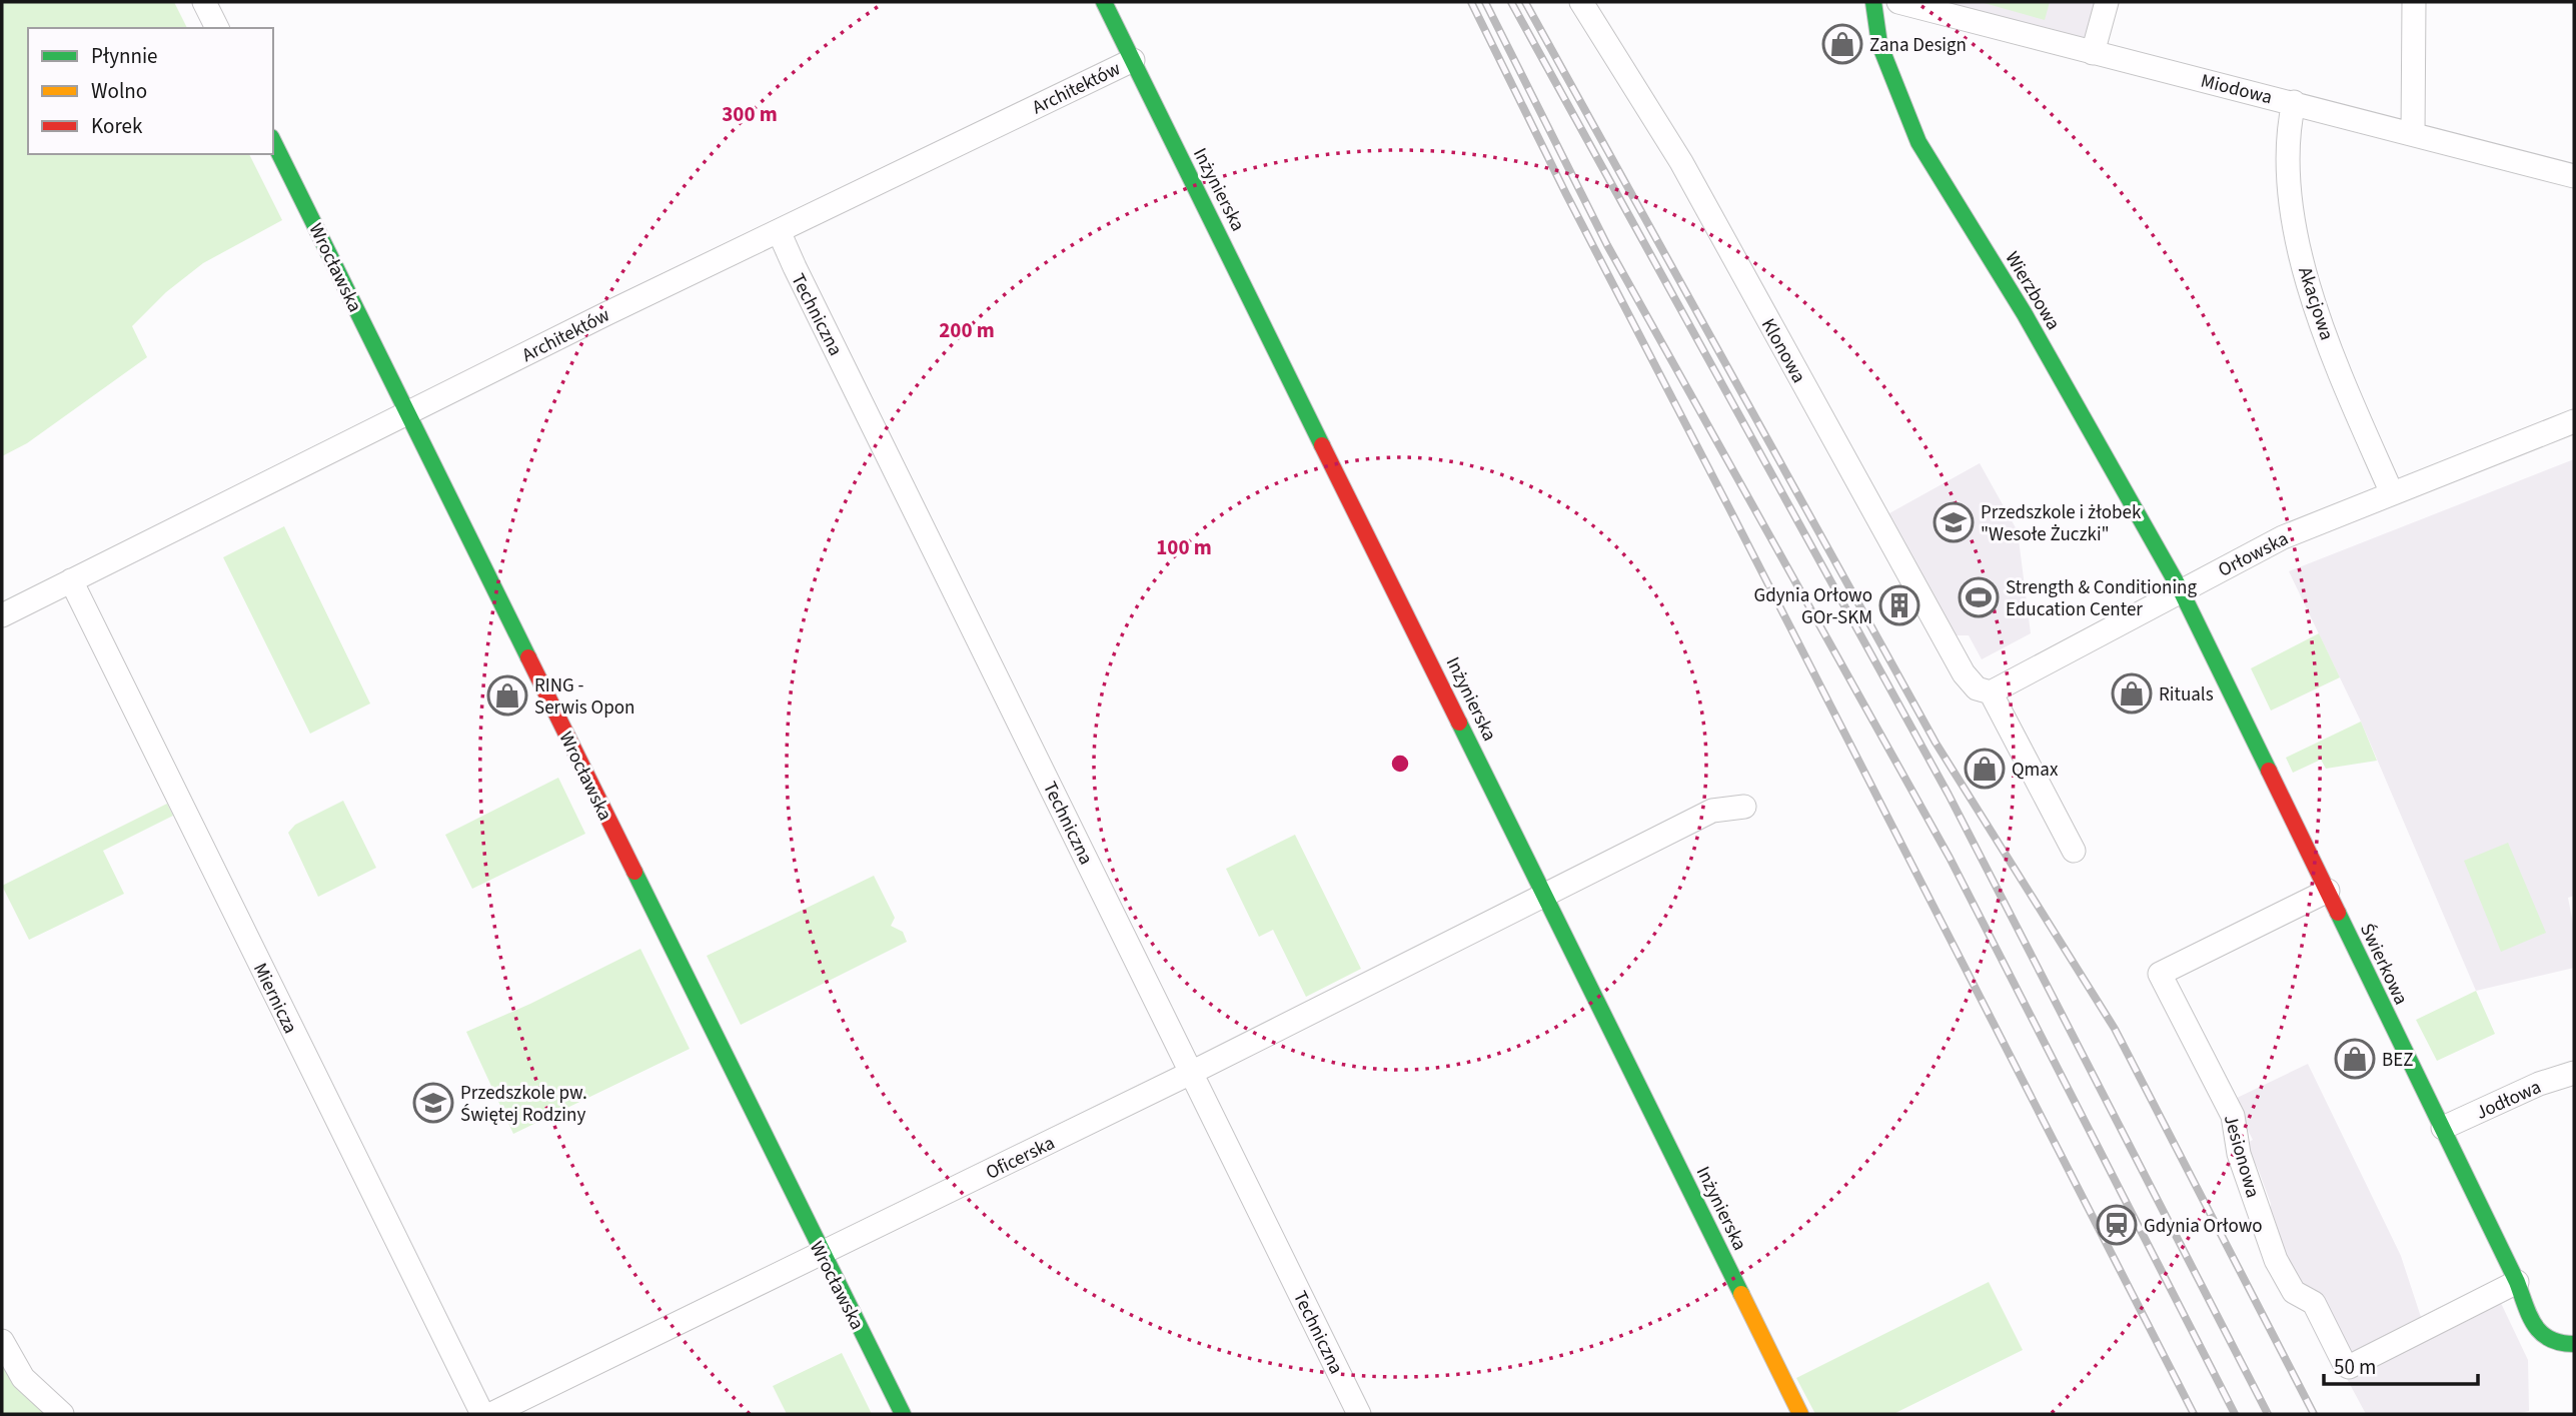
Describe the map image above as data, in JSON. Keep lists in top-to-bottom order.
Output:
{
  "streets": {
    "street": [
      "Architektów",
      "Miodowa",
      "Inżynierska",
      "Wrocławska",
      "Wierzbowa",
      "Akacjowa",
      "Techniczna",
      "Klonowa",
      "Orłowska",
      "Świerkowa",
      "Miernicza",
      "Jodłowa",
      "Jesionowa",
      "Oficerska"
    ]
  },
  "crossings": [
    ["Architektów", "Inżynierska"],
    ["Architektów", "Wrocławska"],
    ["Architektów", "Techniczna"],
    ["Architektów", "Miernicza"],
    ["Miodowa", "Akacjowa"],
    ["Inżynierska", "Oficerska"],
    ["Wrocławska", "Oficerska"],
    ["Wierzbowa", "Orłowska"],
    ["Wierzbowa", "Świerkowa"],
    ["Akacjowa", "Orłowska"],
    ["Techniczna", "Oficerska"],
    ["Klonowa", "Orłowska"],
    ["Orłowska", "Świerkowa"],
    ["Świerkowa", "Jodłowa"],
    ["Świerkowa", "Jesionowa"]
  ],
  "places": {
    "shop": [
      "Zana Design",
      "Rituals",
      "RING - Serwis Opon",
      "Qmax",
      "BEZ"
    ],
    "school or university": ["Przedszkole i żłobek \"Wesołe Żuczki\"", "Przedszkole pw. Świętej Rodziny"],
    "sports": ["Strength & Conditioning Education Center"],
    "building": ["Gdynia Orłowo GOr-SKM"],
    "station": ["Gdynia Orłowo"]
  },
  "legend": ["Płynnie", "Wolno", "Korek"],
  "scale_bar": "50 m",
  "rings": ["300 m", "200 m", "100 m"]
}
